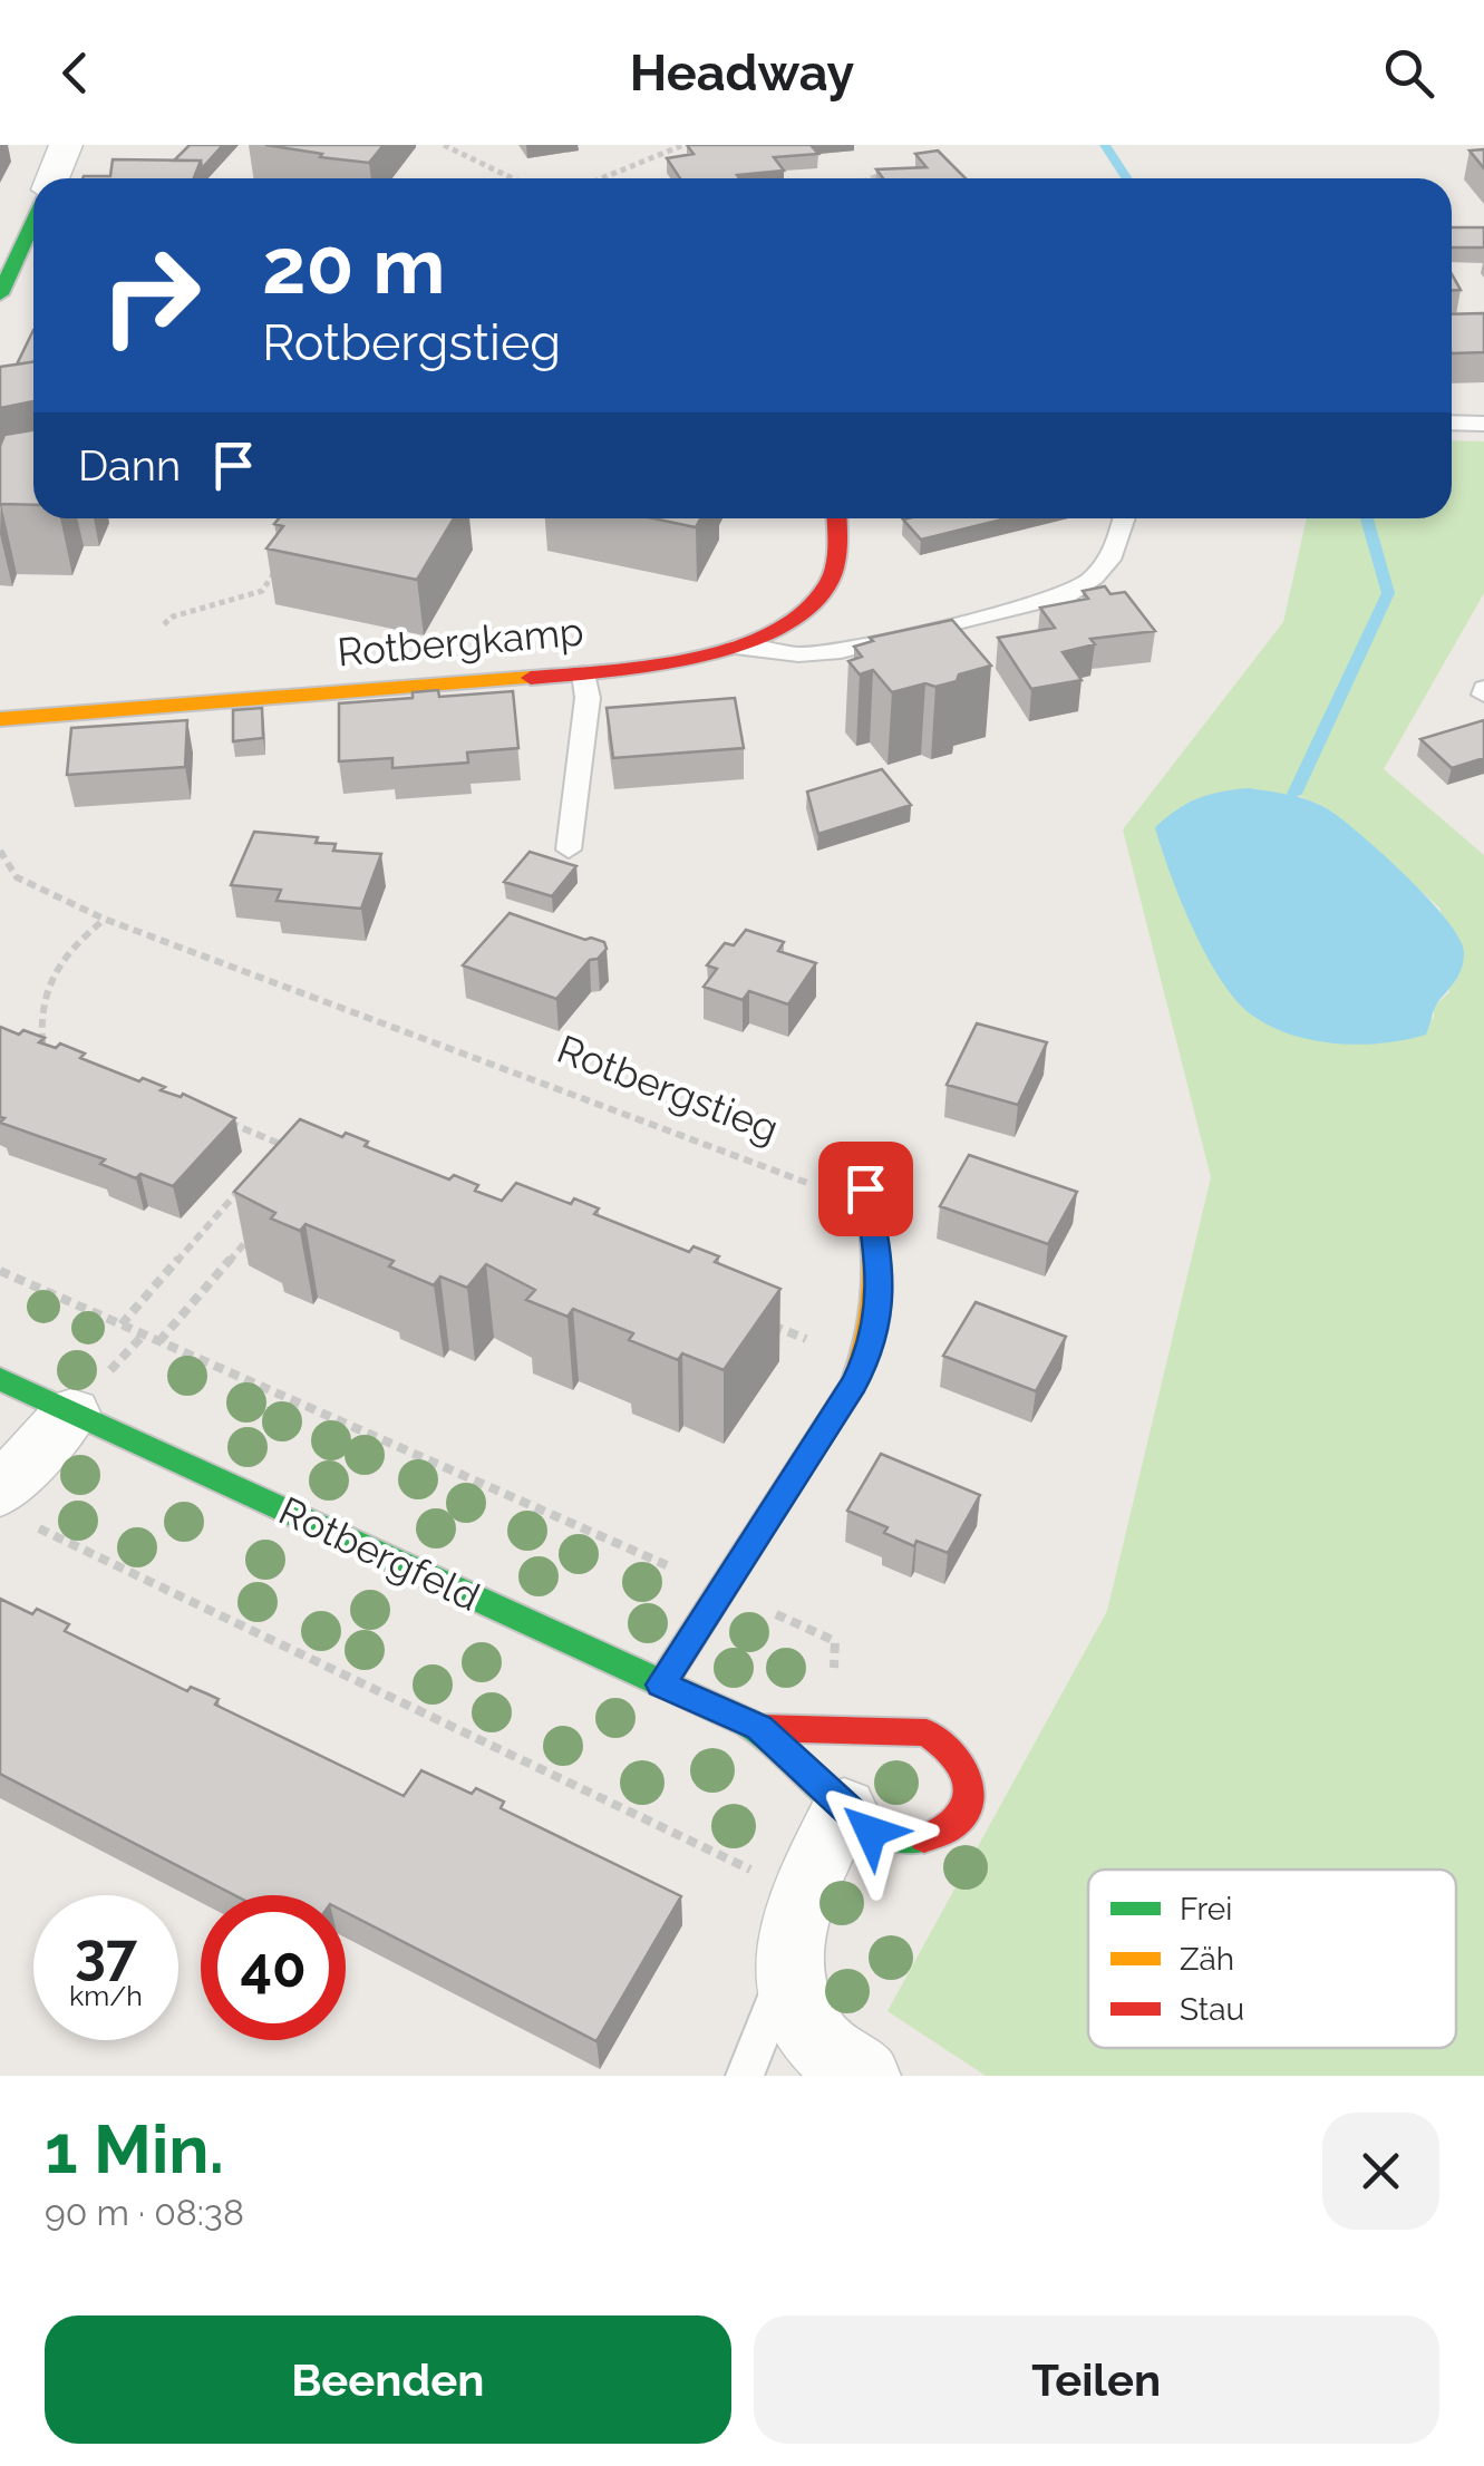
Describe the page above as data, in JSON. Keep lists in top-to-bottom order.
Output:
{
  "streets": {
    "street": ["Rotbergkamp", "Rotbergfeld"],
    "path": ["Rotbergstieg"]
  },
  "legend": ["Frei", "Zäh", "Stau"],
  "page": {
    "header": "Headway",
    "turn": ["20 m", "Rotbergstieg"],
    "then": "Dann",
    "speed": "37 km/h",
    "limit": "40",
    "heading": ["1 Min.", "90 m · 08:38"],
    "buttons": ["Beenden", "Teilen"]
  }
}
